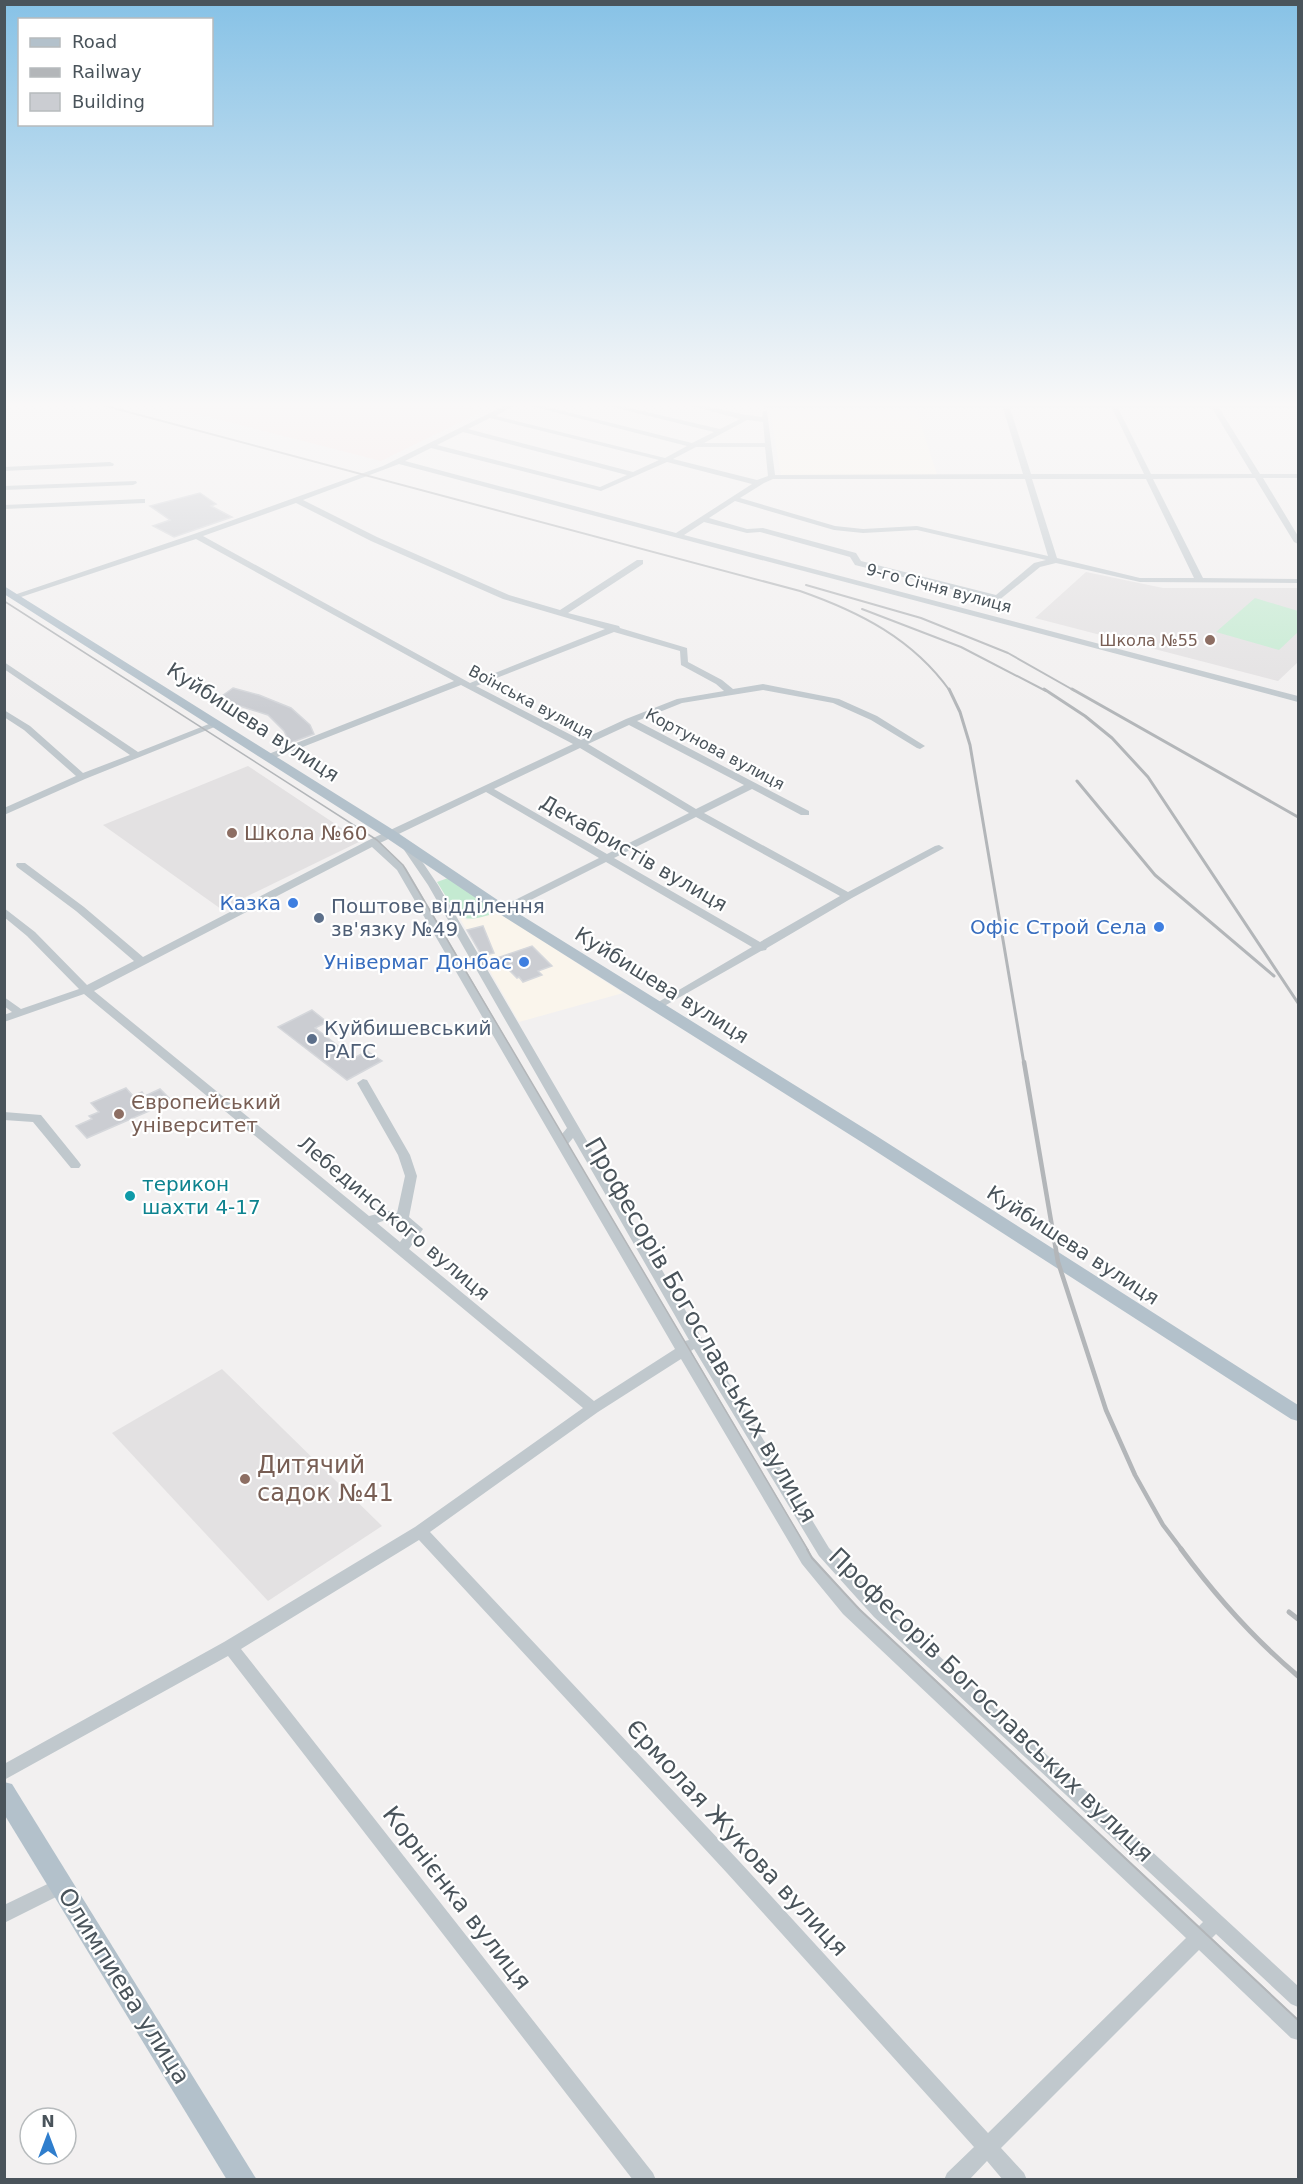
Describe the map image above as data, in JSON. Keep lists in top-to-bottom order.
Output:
{
  "streets": {
    "main road": ["Куйбишева вулиця", "Олимпиева улица"],
    "street": [
      "9-го Січня вулиця",
      "Воїнська вулиця",
      "Кортунова вулиця",
      "Декабристів вулиця",
      "Лебединського вулиця",
      "Професорів Богославських вулиця",
      "Єрмолая Жукова вулиця",
      "Корнієнка вулиця"
    ]
  },
  "crossings": [
    ["Куйбишева вулиця", "Професорів Богославських вулиця"]
  ],
  "places": [
    "Школа №55",
    "Школа №60",
    "Казка",
    "Поштове відділення зв'язку №49",
    "Офіс Строй Села",
    "Універмаг Донбас",
    "Куйбишевський РАГС",
    "Європейський університет",
    "терикон шахти 4-17",
    "Дитячий садок №41"
  ],
  "legend": ["Road", "Railway", "Building"],
  "north": "top"
}
